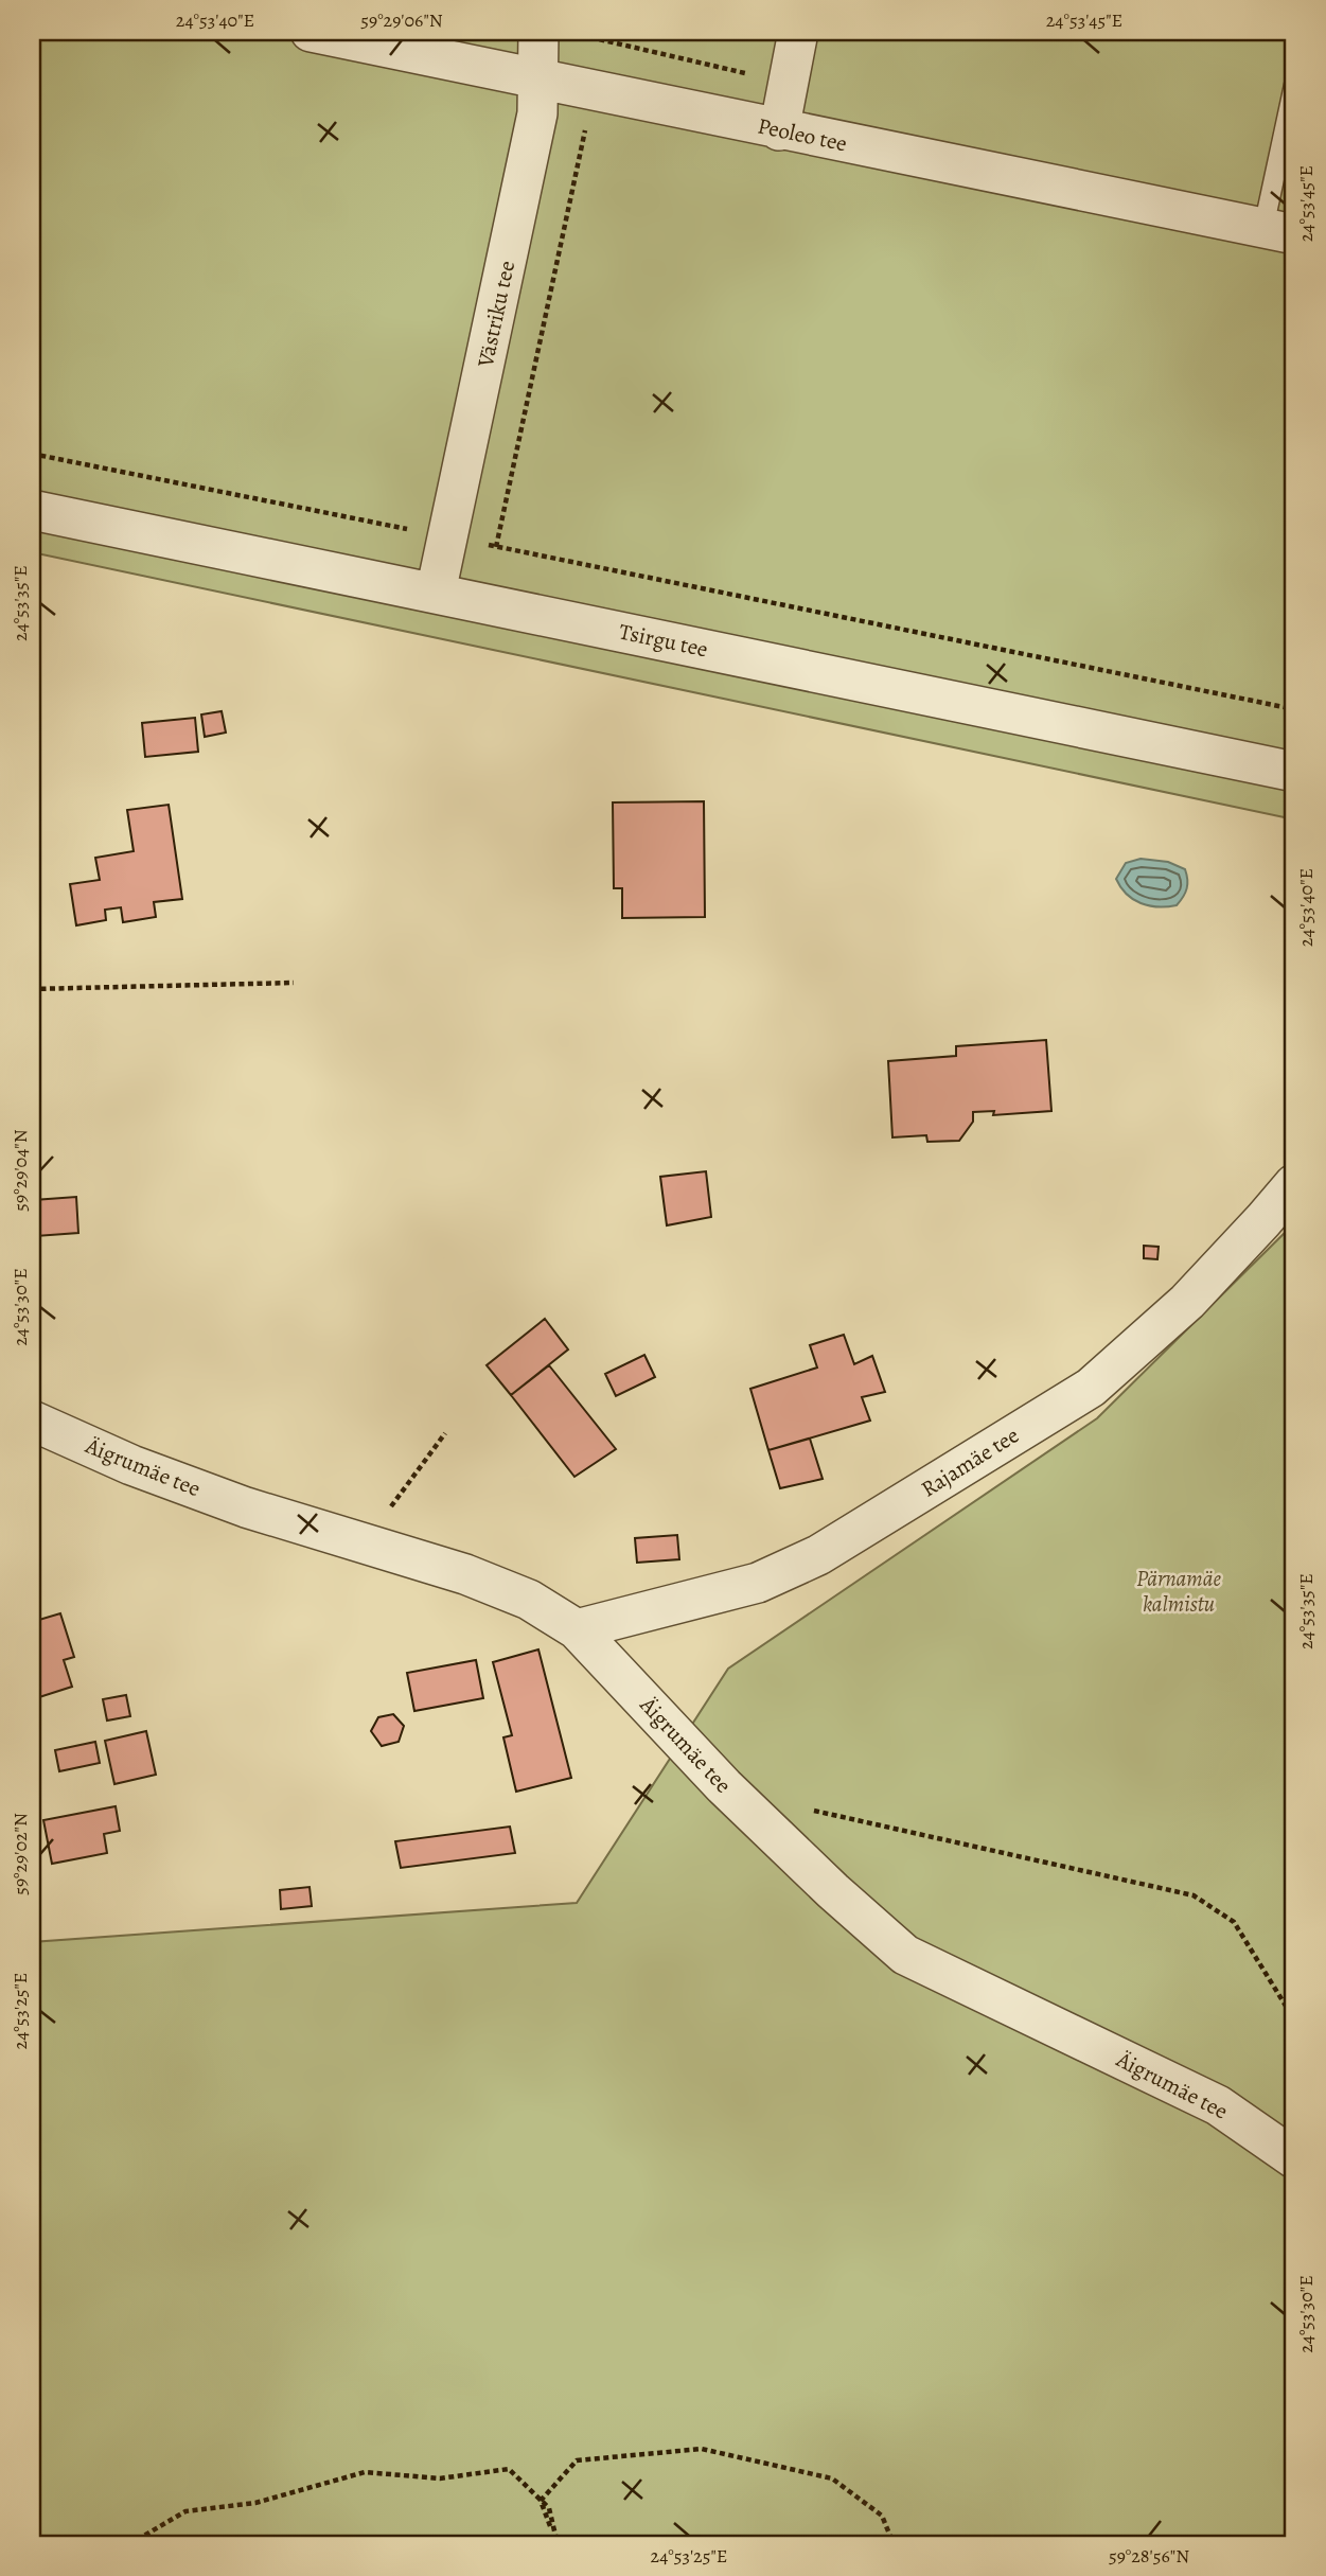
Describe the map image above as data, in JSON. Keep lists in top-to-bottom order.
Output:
{
  "streets": {
    "street": [
      "Peoleo tee",
      "Västriku tee",
      "Tsirgu tee",
      "Rajamäe tee",
      "Äigrumäe tee"
    ]
  },
  "crossings": [
    ["Peoleo tee", "Västriku tee"],
    ["Västriku tee", "Tsirgu tee"],
    ["Rajamäe tee", "Äigrumäe tee"]
  ],
  "parks": ["Pärnamäe kalmistu"],
  "coordinates": [
    "24°53'40\"E",
    "59°29'06\"N",
    "24°53'45\"E",
    "24°53'35\"E",
    "59°29'04\"N",
    "24°53'30\"E",
    "59°29'02\"N",
    "24°53'25\"E",
    "59°28'56\"N"
  ]
}
